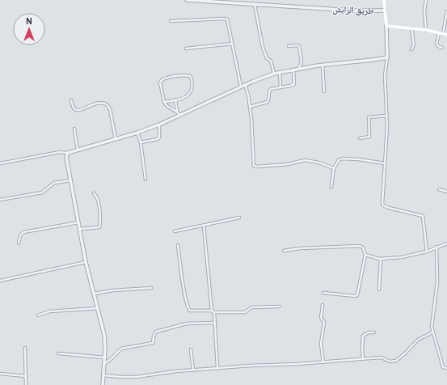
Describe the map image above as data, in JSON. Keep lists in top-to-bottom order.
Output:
{
  "streets": {
    "street": ["طريق الرابش"]
  },
  "north": "top"
}
